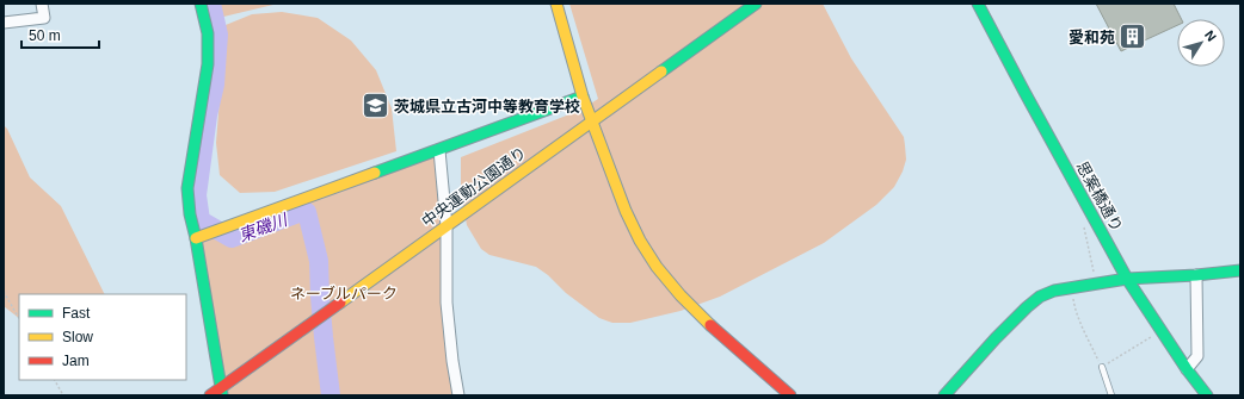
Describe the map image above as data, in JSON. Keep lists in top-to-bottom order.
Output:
{
  "streets": {
    "street": ["中央運動公園通り", "思案橋通り"]
  },
  "water": ["東磯川"],
  "parks": ["ネーブルパーク"],
  "places": {
    "building": ["愛和苑"],
    "school or university": ["茨城県立古河中等教育学校"]
  },
  "legend": ["Fast", "Slow", "Jam"],
  "scale_bar": "50 m",
  "north": "top right"
}
